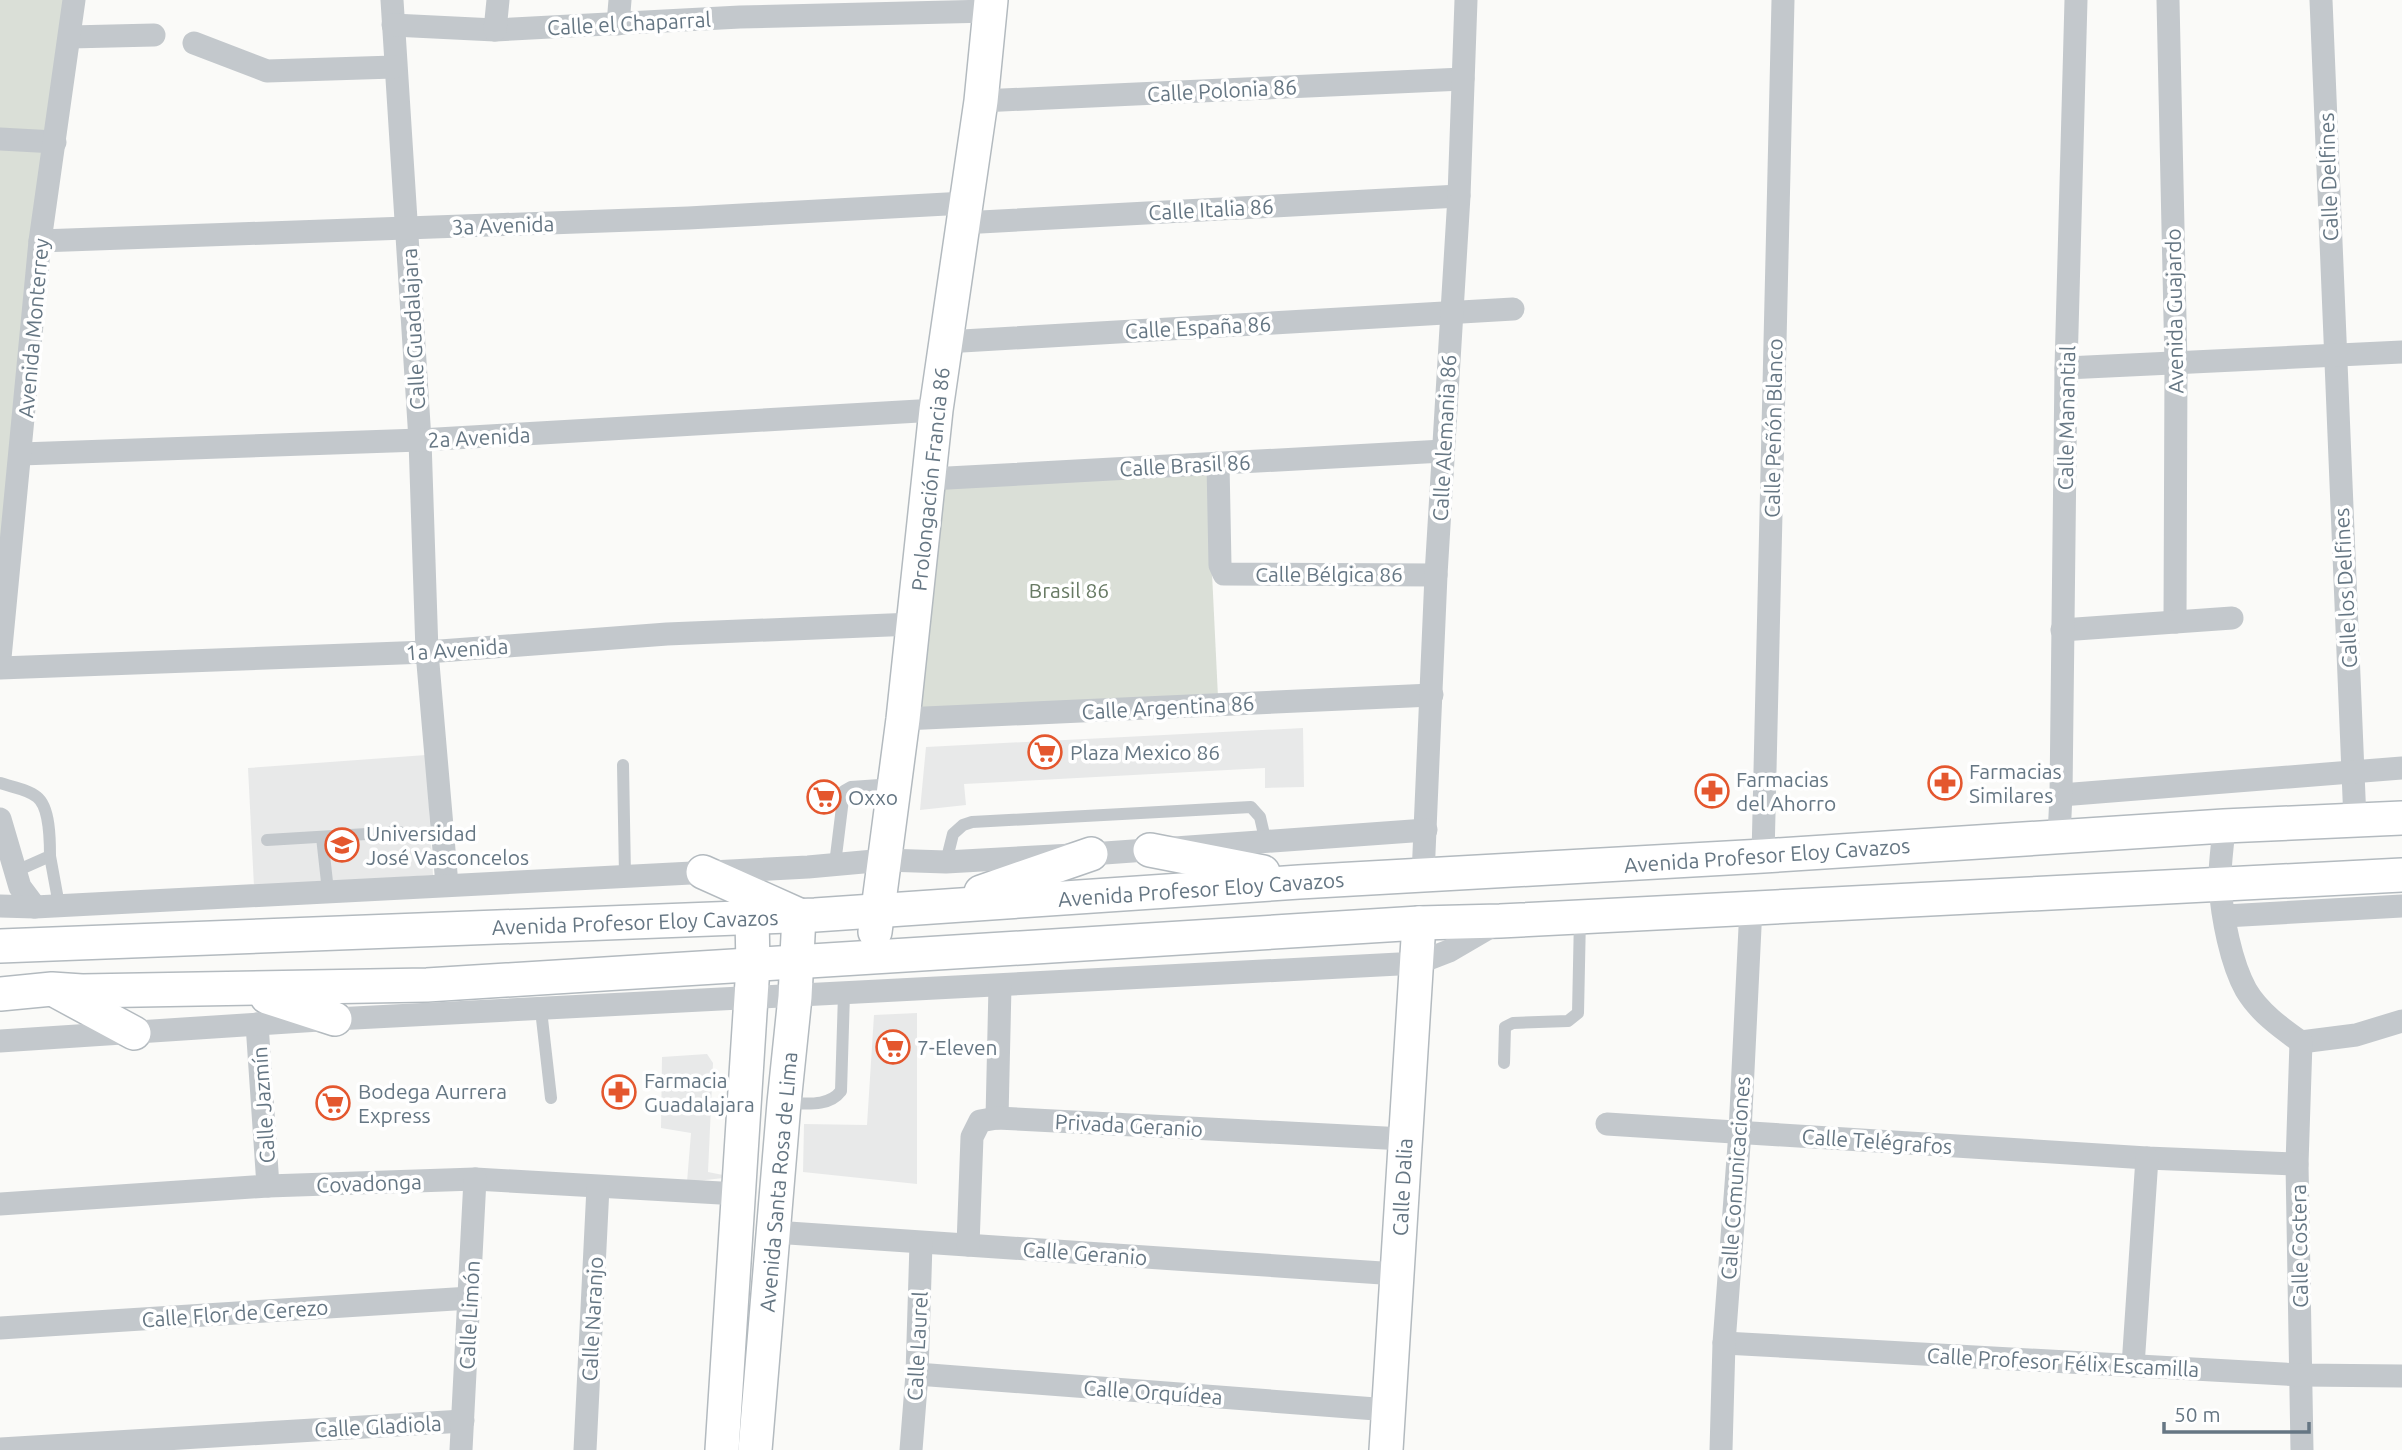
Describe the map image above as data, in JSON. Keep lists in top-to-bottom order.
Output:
{
  "streets": {
    "main road": [
      "Prolongación Francia 86",
      "Avenida Profesor Eloy Cavazos",
      "Avenida Santa Rosa de Lima",
      "Calle Dalia"
    ],
    "street": [
      "Calle el Chaparral",
      "Calle Polonia 86",
      "Calle Delfines",
      "Calle Italia 86",
      "3a Avenida",
      "Avenida Guajardo",
      "Calle España 86",
      "Avenida Monterrey",
      "Calle Guadalajara",
      "Calle Manantial",
      "Calle Peñón Blanco",
      "2a Avenida",
      "Calle Alemania 86",
      "Calle Brasil 86",
      "Calle Bélgica 86",
      "Calle los Delfines",
      "1a Avenida",
      "Calle Argentina 86",
      "Calle Jazmín",
      "Privada Geranio",
      "Calle Telégrafos",
      "Calle Comunicaciones",
      "Covadonga",
      "Calle Costera",
      "Calle Geranio",
      "Calle Flor de Cerezo",
      "Calle Limón",
      "Calle Naranjo",
      "Calle Laurel",
      "Calle Profesor Félix Escamilla",
      "Calle Orquídea",
      "Calle Gladiola"
    ]
  },
  "crossings": [
    ["Calle el Chaparral", "Calle Guadalajara"],
    ["Calle el Chaparral", "Prolongación Francia 86"],
    ["Calle Polonia 86", "Calle Alemania 86"],
    ["Calle Polonia 86", "Prolongación Francia 86"],
    ["Calle Delfines", "Calle los Delfines"],
    ["Calle Italia 86", "3a Avenida"],
    ["Calle Italia 86", "Calle Alemania 86"],
    ["Calle Italia 86", "Prolongación Francia 86"],
    ["3a Avenida", "Avenida Monterrey"],
    ["3a Avenida", "Calle Guadalajara"],
    ["3a Avenida", "Prolongación Francia 86"],
    ["Calle España 86", "Calle Alemania 86"],
    ["Calle España 86", "Prolongación Francia 86"],
    ["Avenida Monterrey", "2a Avenida"],
    ["Calle Guadalajara", "2a Avenida"],
    ["Calle Guadalajara", "1a Avenida"],
    ["Calle Manantial", "Avenida Profesor Eloy Cavazos"],
    ["Calle Peñón Blanco", "Avenida Profesor Eloy Cavazos"],
    ["2a Avenida", "Prolongación Francia 86"],
    ["Calle Alemania 86", "Calle Brasil 86"],
    ["Calle Alemania 86", "Calle Bélgica 86"],
    ["Calle Alemania 86", "Calle Argentina 86"],
    ["Calle Alemania 86", "Avenida Profesor Eloy Cavazos"],
    ["Calle Brasil 86", "Prolongación Francia 86"],
    ["Calle Brasil 86", "Calle Bélgica 86"],
    ["Prolongación Francia 86", "1a Avenida"],
    ["Prolongación Francia 86", "Calle Argentina 86"],
    ["Prolongación Francia 86", "Avenida Profesor Eloy Cavazos"],
    ["Calle los Delfines", "Avenida Profesor Eloy Cavazos"],
    ["Avenida Profesor Eloy Cavazos", "Avenida Santa Rosa de Lima"],
    ["Calle Jazmín", "Covadonga"],
    ["Privada Geranio", "Calle Dalia"],
    ["Calle Telégrafos", "Calle Comunicaciones"],
    ["Calle Telégrafos", "Calle Costera"],
    ["Calle Comunicaciones", "Calle Profesor Félix Escamilla"],
    ["Avenida Santa Rosa de Lima", "Covadonga"],
    ["Avenida Santa Rosa de Lima", "Calle Geranio"],
    ["Covadonga", "Calle Limón"],
    ["Covadonga", "Calle Naranjo"],
    ["Calle Dalia", "Calle Geranio"],
    ["Calle Dalia", "Calle Orquídea"],
    ["Calle Costera", "Calle Profesor Félix Escamilla"],
    ["Calle Geranio", "Calle Laurel"],
    ["Calle Flor de Cerezo", "Calle Limón"],
    ["Calle Limón", "Calle Gladiola"],
    ["Calle Laurel", "Calle Orquídea"]
  ],
  "parks": ["Brasil 86"],
  "places": {
    "supermarket": [
      "Plaza Mexico 86",
      "Oxxo",
      "7-Eleven",
      "Bodega Aurrera Express"
    ],
    "pharmacy": ["Farmacias Similares", "Farmacias del Ahorro", "Farmacia Guadalajara"],
    "school or university": ["Universidad José Vasconcelos"]
  },
  "scale_bar": "50 m"
}
